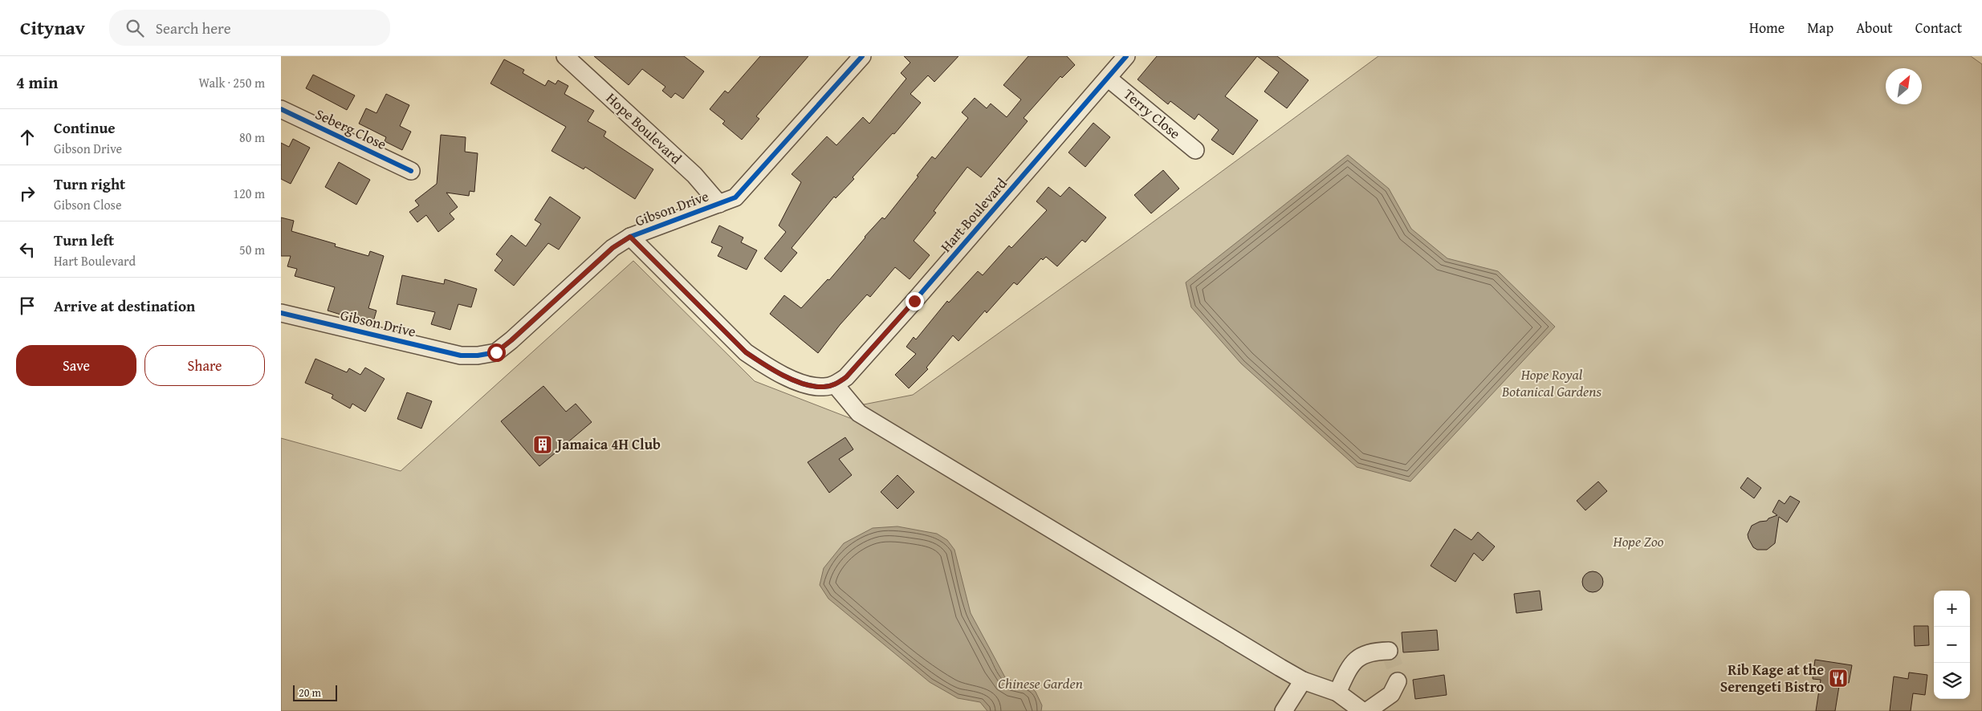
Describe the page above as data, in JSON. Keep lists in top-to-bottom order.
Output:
{
  "streets": {
    "street": [
      "Terry Close",
      "Hope Boulevard",
      "Seberg Close",
      "Gibson Drive",
      "Hart Boulevard"
    ]
  },
  "crossings": [
    ["Terry Close", "Hart Boulevard"],
    ["Hope Boulevard", "Gibson Drive"]
  ],
  "parks": ["Hope Royal Botanical Gardens", "Hope Zoo", "Chinese Garden"],
  "places": {
    "building": ["Jamaica 4H Club"],
    "restaurant": ["Rib Kage at the Serengeti Bistro"]
  },
  "scale_bar": "20 m",
  "north": "top right",
  "page": {
    "header": "Citynav",
    "search": "Search here",
    "nav": [
      "Home",
      "Map",
      "About",
      "Contact"
    ],
    "heading": ["4 min", "Walk · 250 m"],
    "list": [
      ["Continue", "Gibson Drive", "80 m"],
      ["Turn right", "Gibson Close", "120 m"],
      ["Turn left", "Hart Boulevard", "50 m"],
      "Arrive at destination"
    ],
    "buttons": ["Save", "Share"],
    "map_buttons": ["+", "−"],
    "scale": "20 m"
  }
}
